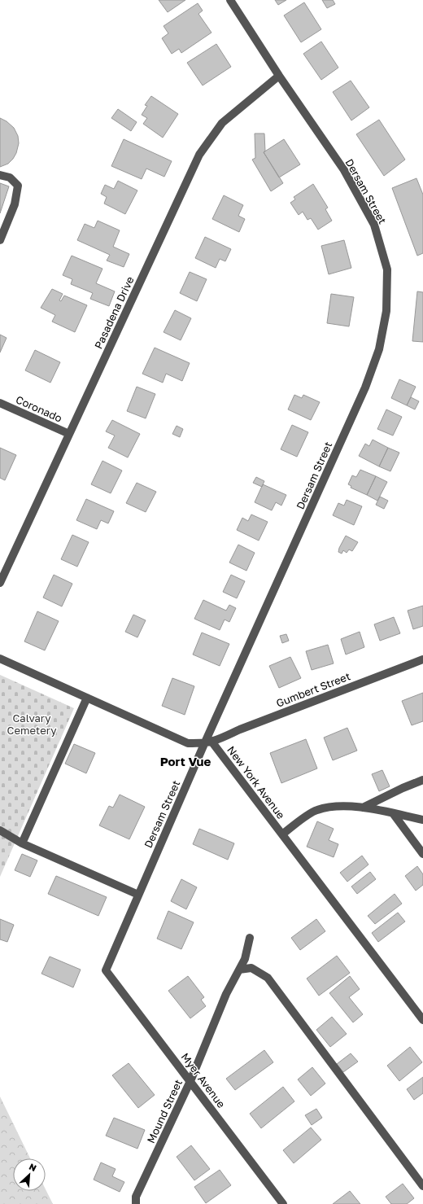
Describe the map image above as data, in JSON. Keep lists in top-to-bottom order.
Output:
{
  "streets": {
    "street": [
      "Dersam Street",
      "Pasadena Drive",
      "Coronado",
      "Gumbert Street",
      "New York Avenue",
      "Myer Avenue",
      "Mound Street"
    ]
  },
  "crossings": [
    ["Dersam Street", "Pasadena Drive"],
    ["Dersam Street", "Gumbert Street"],
    ["Dersam Street", "New York Avenue"],
    ["Dersam Street", "Myer Avenue"],
    ["Pasadena Drive", "Coronado"],
    ["Gumbert Street", "New York Avenue"],
    ["Myer Avenue", "Mound Street"]
  ],
  "districts": ["Port Vue"],
  "parks": ["Calvary Cemetery"],
  "north": "top right"
}
